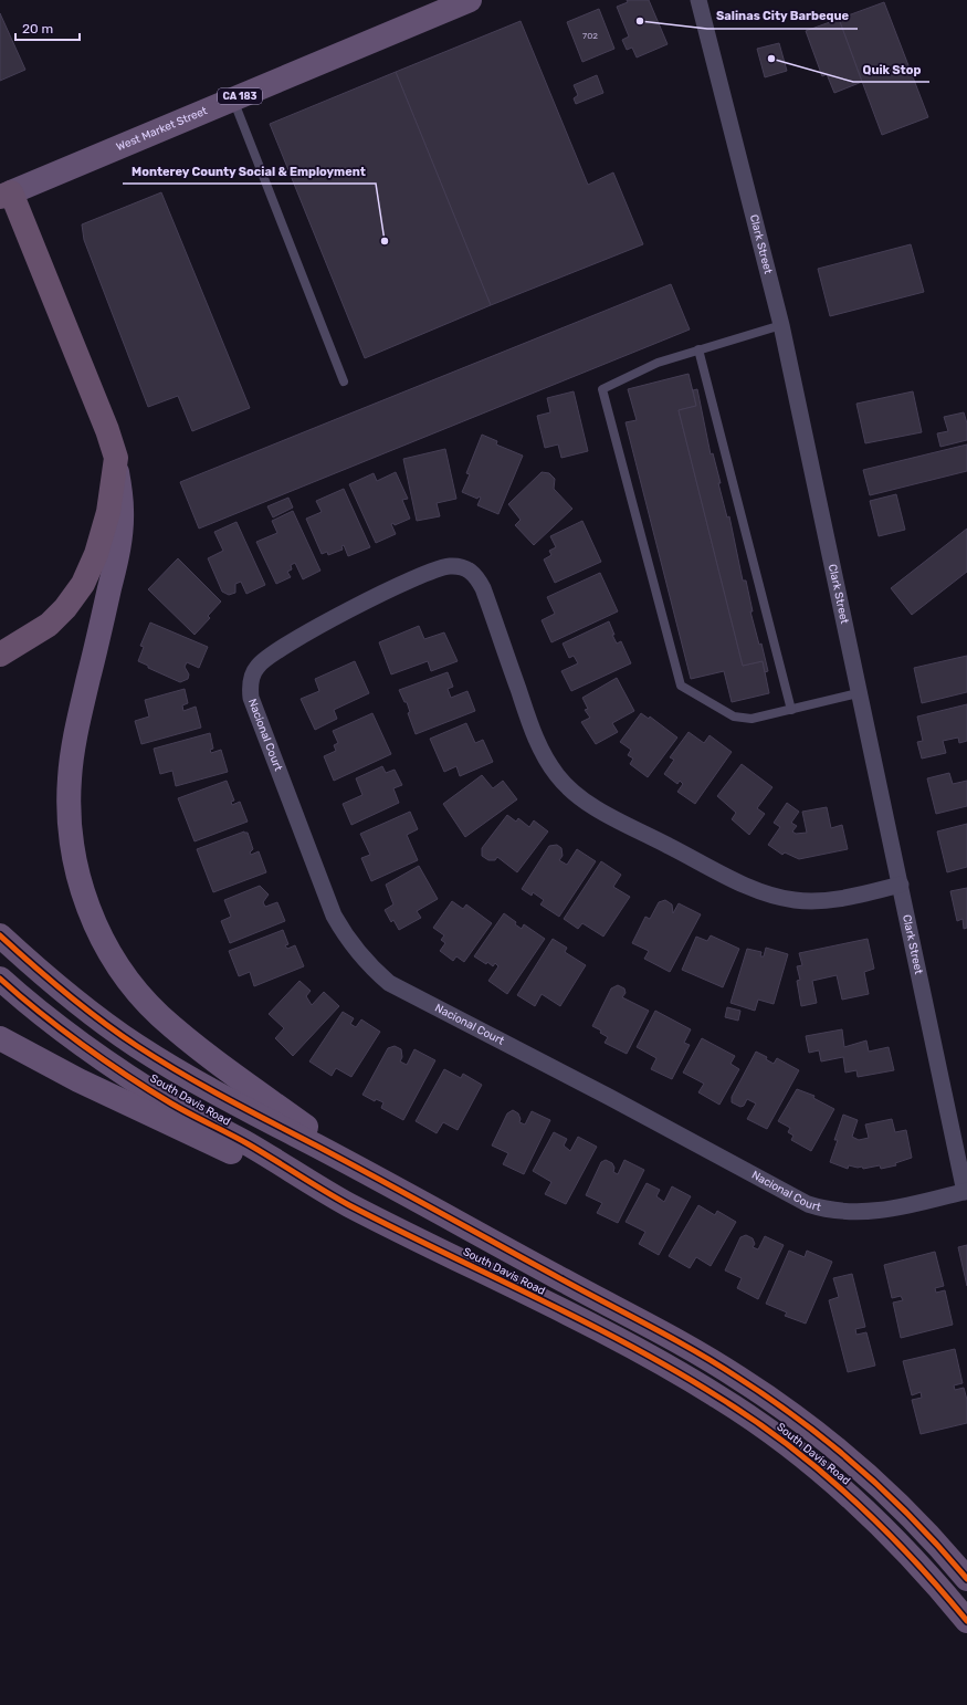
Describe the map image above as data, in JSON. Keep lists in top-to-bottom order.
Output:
{
  "streets": {
    "main road": ["CA 183", "West Market Street", "South Davis Road"],
    "street": ["Clark Street", "Nacional Court"]
  },
  "crossings": [
    ["Clark Street", "Nacional Court"]
  ],
  "places": ["Salinas City Barbeque", "Quik Stop", "Monterey County Social & Employment"],
  "house_numbers": ["702"],
  "scale_bar": "20 m"
}
